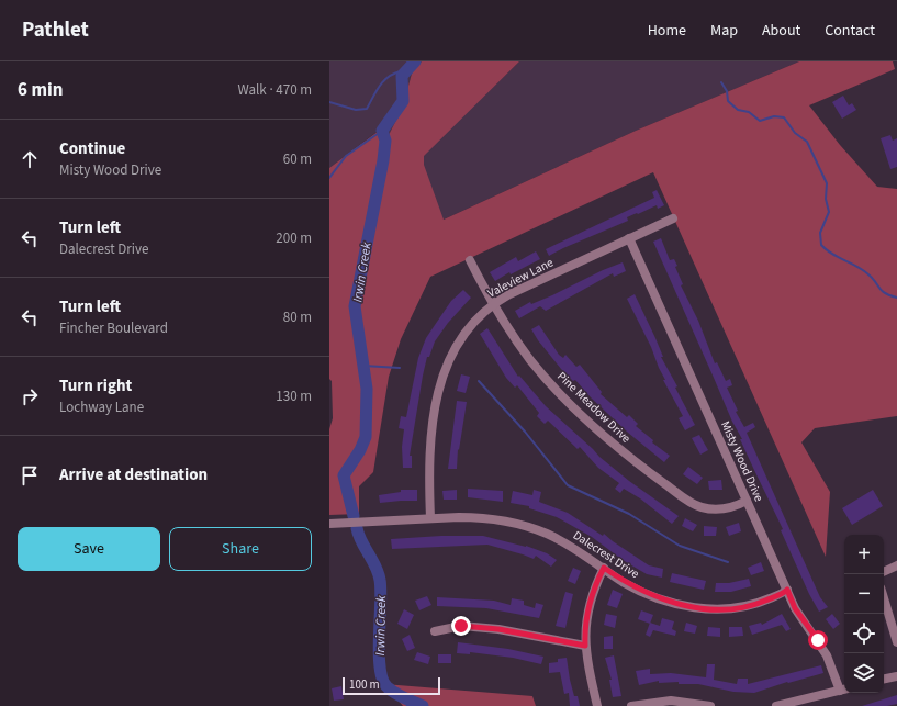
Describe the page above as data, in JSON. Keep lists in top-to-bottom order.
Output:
{
  "streets": {
    "street": [
      "Valeview Lane",
      "Pine Meadow Drive",
      "Misty Wood Drive",
      "Dalecrest Drive"
    ]
  },
  "crossings": [
    ["Valeview Lane", "Pine Meadow Drive"],
    ["Valeview Lane", "Misty Wood Drive"],
    ["Valeview Lane", "Dalecrest Drive"],
    ["Pine Meadow Drive", "Misty Wood Drive"],
    ["Misty Wood Drive", "Dalecrest Drive"]
  ],
  "water": ["Irwin Creek"],
  "scale_bar": "100 m",
  "page": {
    "header": "Pathlet",
    "nav": [
      "Home",
      "Map",
      "About",
      "Contact"
    ],
    "heading": ["6 min", "Walk · 470 m"],
    "list": [
      ["Continue", "Misty Wood Drive", "60 m"],
      ["Turn left", "Dalecrest Drive", "200 m"],
      ["Turn left", "Fincher Boulevard", "80 m"],
      ["Turn right", "Lochway Lane", "130 m"],
      "Arrive at destination"
    ],
    "buttons": ["Save", "Share"],
    "map_buttons": ["+", "−"],
    "scale": "100 m"
  }
}
